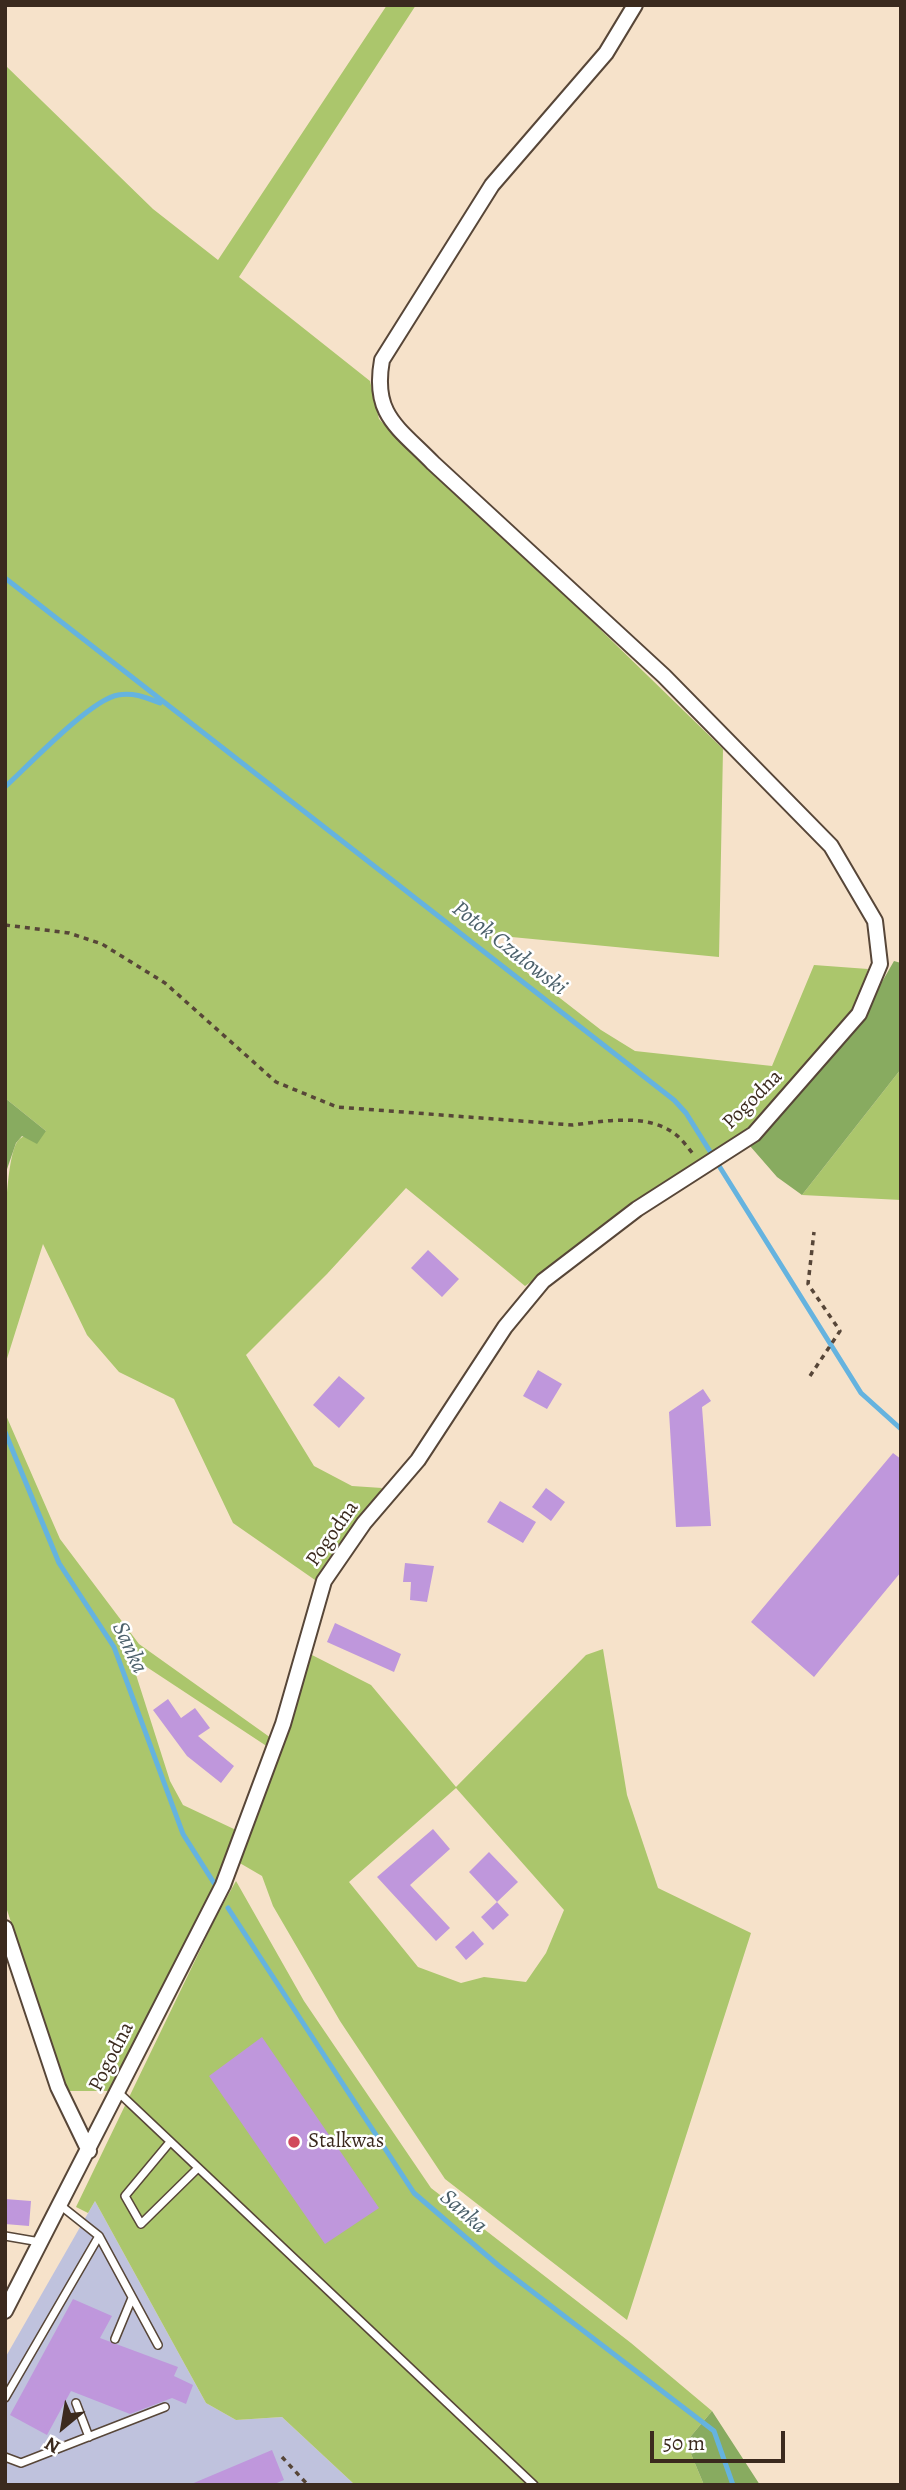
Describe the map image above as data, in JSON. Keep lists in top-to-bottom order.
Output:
{
  "streets": {
    "street": ["Pogodna"]
  },
  "water": ["Potok Czułowski", "Sanka"],
  "places": ["Stalkwas"],
  "scale_bar": "50 m",
  "north": "bottom left"
}
